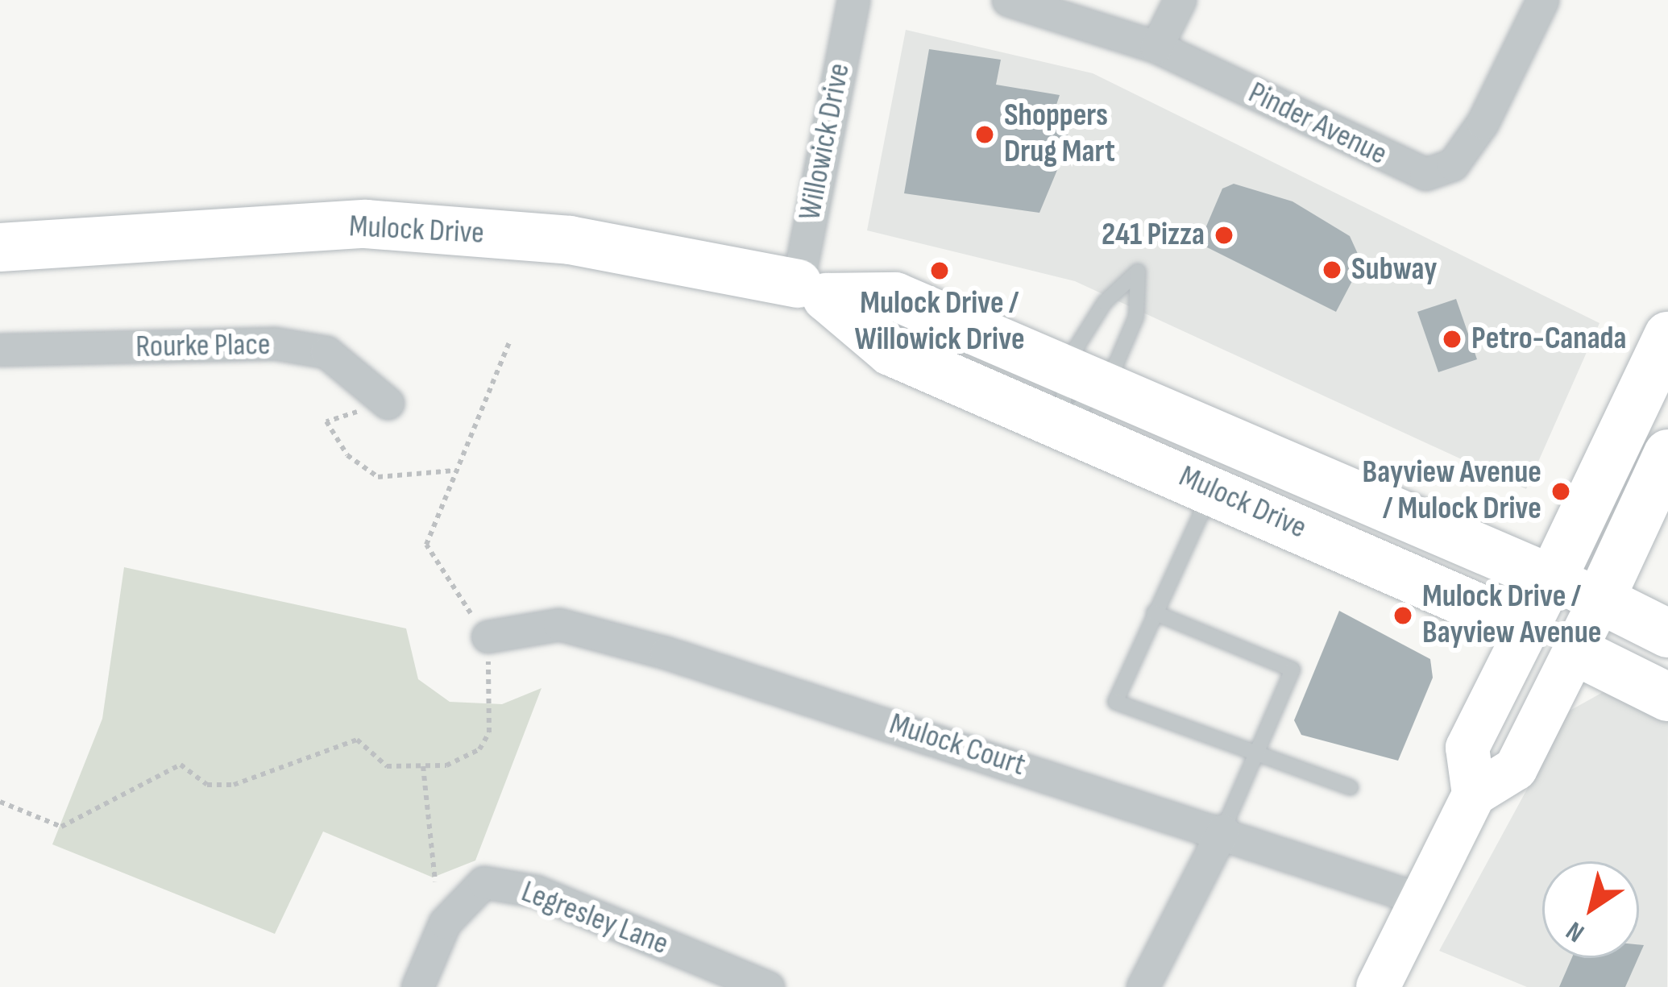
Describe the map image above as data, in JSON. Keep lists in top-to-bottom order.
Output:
{
  "streets": {
    "main road": ["Mulock Drive"],
    "street": [
      "Pinder Avenue",
      "Willowick Drive",
      "Rourke Place",
      "Mulock Court",
      "Legresley Lane"
    ]
  },
  "crossings": [
    ["Willowick Drive", "Mulock Drive"]
  ],
  "places": [
    "Shoppers Drug Mart",
    "241 Pizza",
    "Subway",
    "Mulock Drive / Willowick Drive",
    "Petro-Canada",
    "Bayview Avenue / Mulock Drive",
    "Mulock Drive / Bayview Avenue"
  ],
  "north": "bottom left"
}
